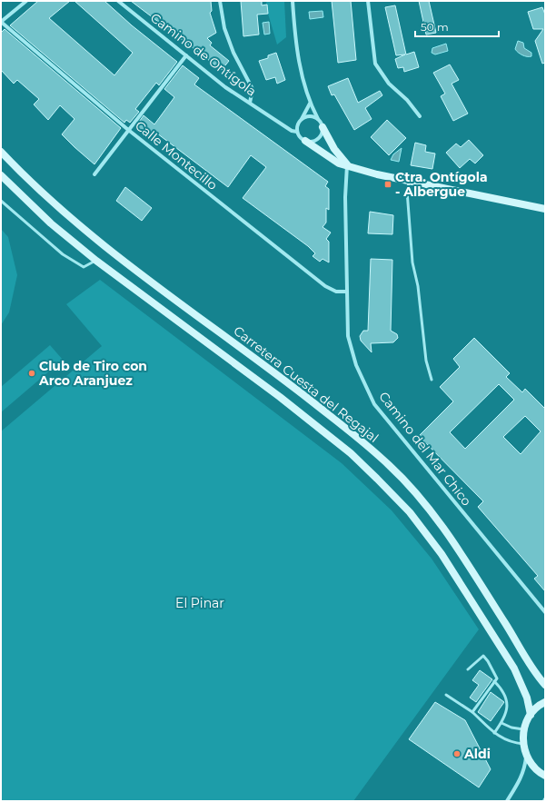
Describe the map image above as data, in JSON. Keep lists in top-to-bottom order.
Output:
{
  "streets": {
    "main road": ["Carretera Cuesta del Regajal"],
    "street": ["Camino de Ontígola", "Calle Montecillo", "Camino del Mar Chico"]
  },
  "crossings": [
    ["Calle Montecillo", "Camino del Mar Chico"]
  ],
  "parks": ["El Pinar"],
  "places": {
    "transit": ["Ctra. Ontígola - Albergue"],
    "other": ["Club de Tiro con Arco Aranjuez", "Aldi"]
  },
  "scale_bar": "50 m"
}
